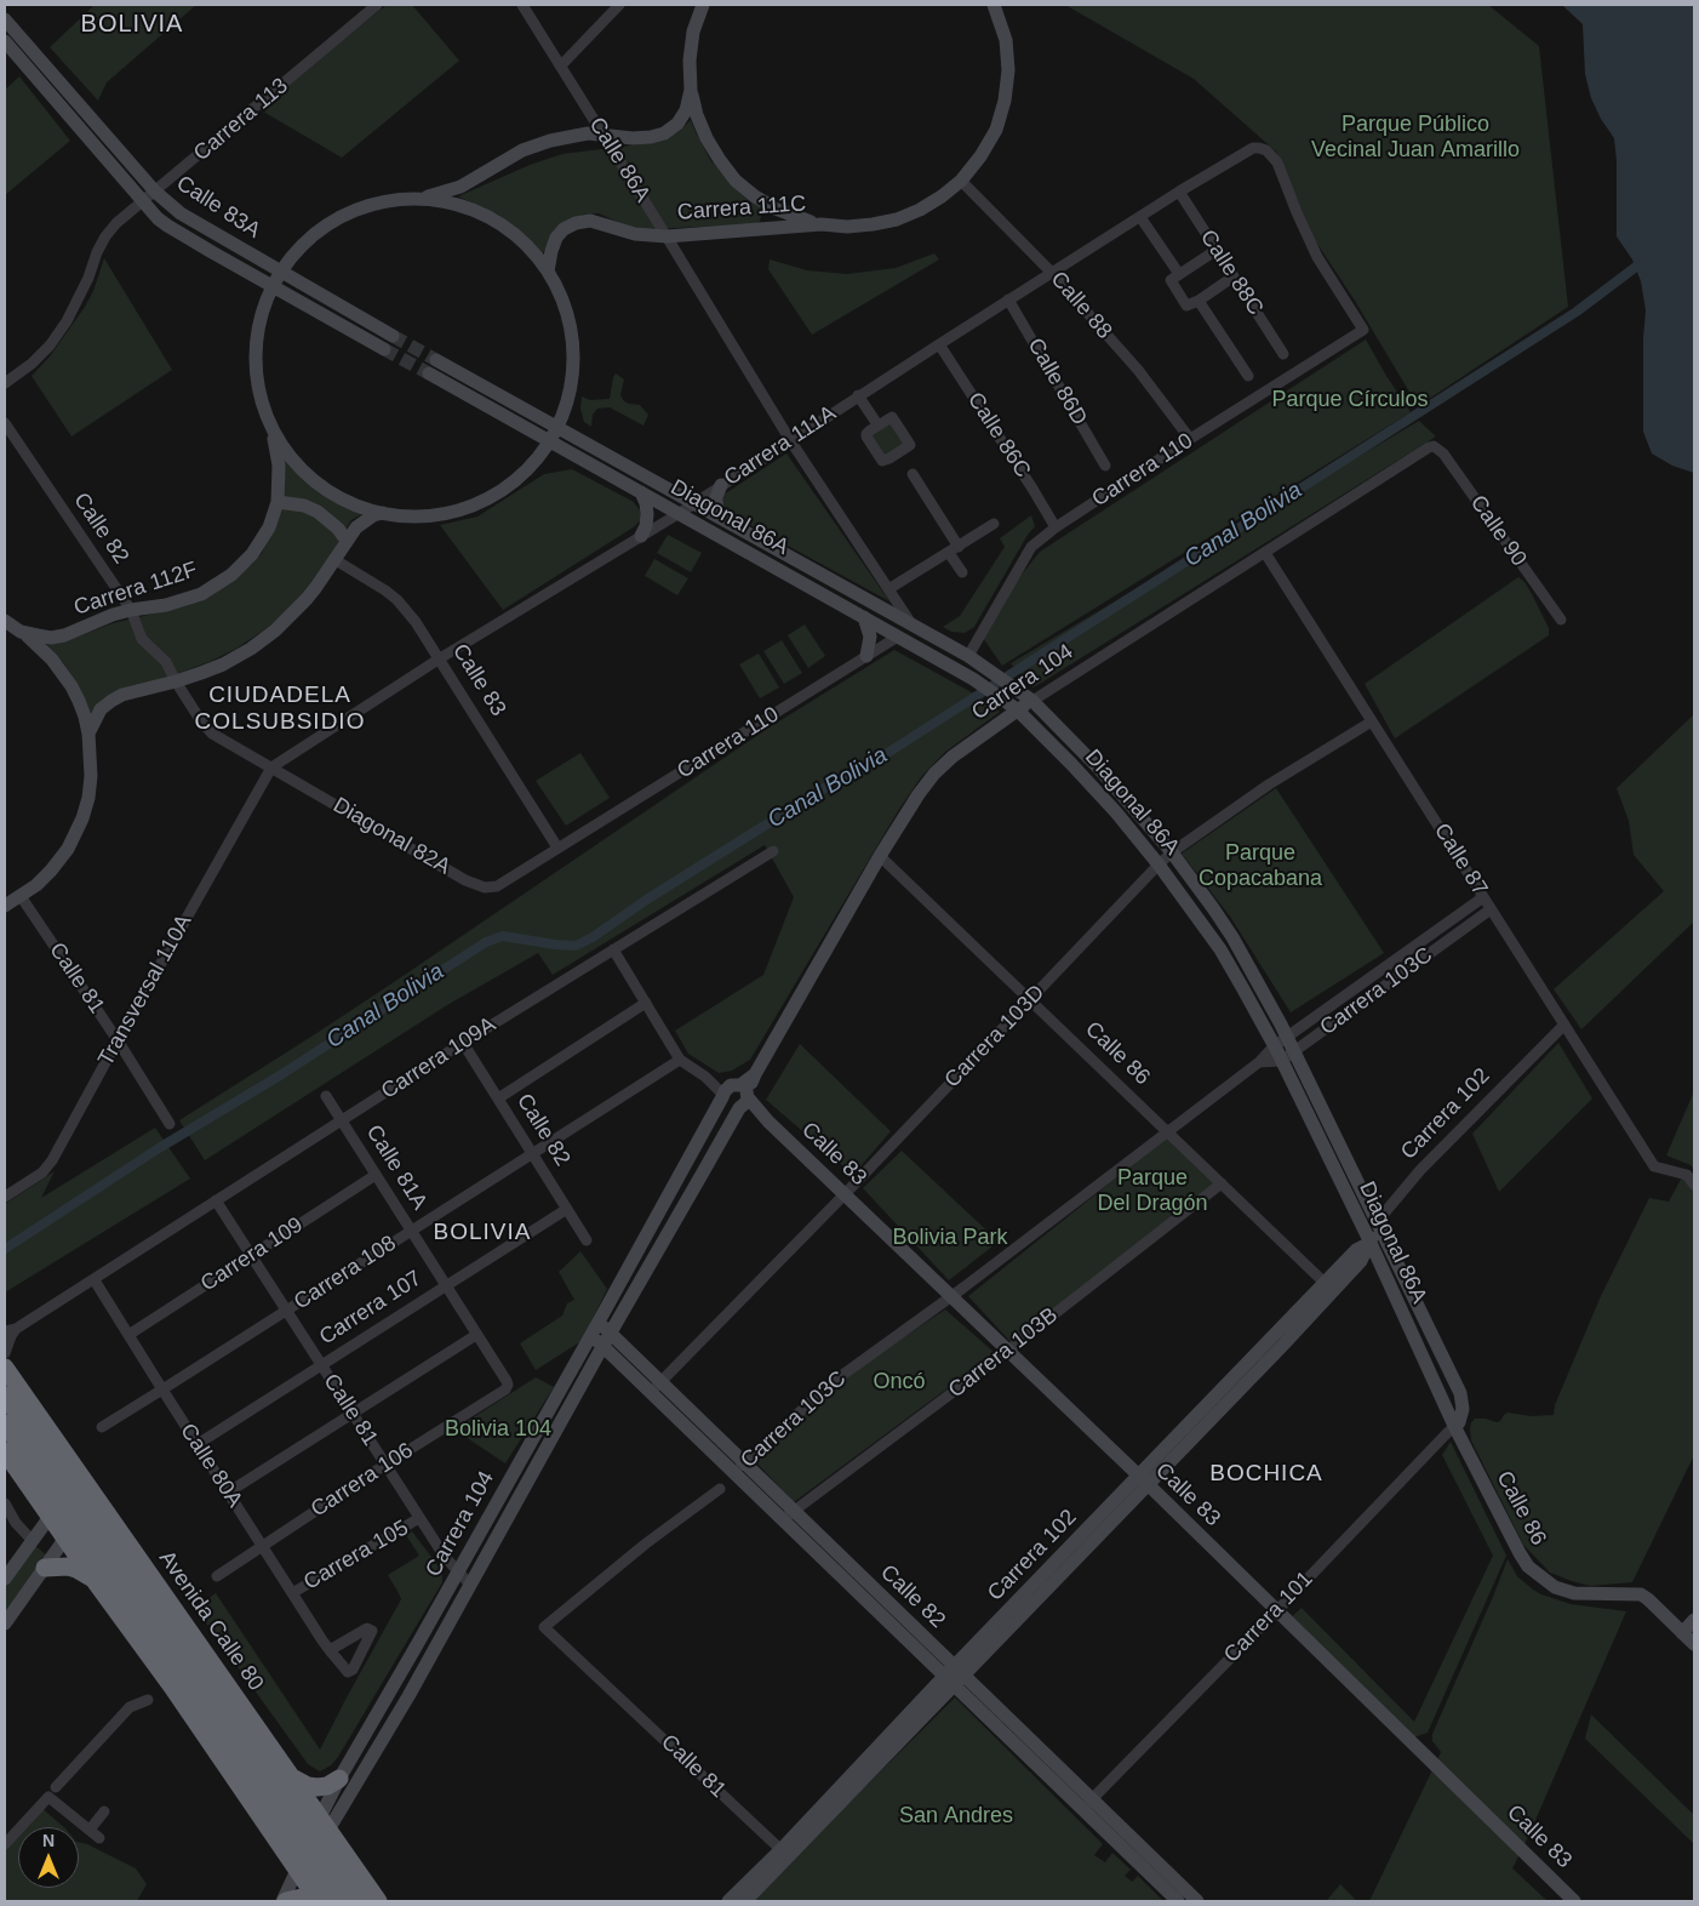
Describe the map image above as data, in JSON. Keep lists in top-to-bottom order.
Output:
{
  "streets": {
    "highway": ["Avenida Calle 80"],
    "street": [
      "Carrera 113",
      "Calle 86A",
      "Calle 83A",
      "Carrera 111C",
      "Calle 88C",
      "Calle 88",
      "Calle 86D",
      "Calle 86C",
      "Carrera 111A",
      "Carrera 110",
      "Diagonal 86A",
      "Calle 82",
      "Calle 90",
      "Carrera 112F",
      "Calle 83",
      "Carrera 104",
      "Diagonal 82A",
      "Calle 87",
      "Calle 81",
      "Transversal 110A",
      "Carrera 103C",
      "Carrera 103D",
      "Calle 86",
      "Carrera 109A",
      "Carrera 102",
      "Calle 81A",
      "Carrera 109",
      "Carrera 108",
      "Carrera 107",
      "Carrera 103B",
      "Calle 80A",
      "Carrera 106",
      "Carrera 105",
      "Carrera 101"
    ]
  },
  "crossings": [
    ["Carrera 113", "Calle 83A"],
    ["Calle 86A", "Carrera 111C"],
    ["Calle 86A", "Carrera 111A"],
    ["Calle 86A", "Diagonal 86A"],
    ["Carrera 111C", "Calle 88"],
    ["Calle 88C", "Carrera 111A"],
    ["Calle 88", "Carrera 111A"],
    ["Calle 88", "Carrera 110"],
    ["Calle 86D", "Carrera 111A"],
    ["Calle 86C", "Carrera 111A"],
    ["Calle 86C", "Carrera 110"],
    ["Carrera 111A", "Carrera 110"],
    ["Carrera 111A", "Diagonal 86A"],
    ["Carrera 111A", "Calle 83"],
    ["Carrera 111A", "Diagonal 82A"],
    ["Carrera 111A", "Transversal 110A"],
    ["Carrera 110", "Diagonal 86A"],
    ["Carrera 110", "Calle 83"],
    ["Carrera 110", "Diagonal 82A"],
    ["Diagonal 86A", "Carrera 104"],
    ["Diagonal 86A", "Carrera 103C"],
    ["Diagonal 86A", "Carrera 103D"],
    ["Diagonal 86A", "Calle 86"],
    ["Diagonal 86A", "Carrera 102"],
    ["Diagonal 86A", "Carrera 101"],
    ["Calle 82", "Carrera 112F"],
    ["Calle 82", "Carrera 104"],
    ["Calle 82", "Diagonal 82A"],
    ["Calle 82", "Carrera 103C"],
    ["Calle 82", "Carrera 103D"],
    ["Calle 82", "Carrera 109A"],
    ["Calle 82", "Carrera 102"],
    ["Calle 82", "Carrera 108"],
    ["Calle 82", "Carrera 107"],
    ["Calle 82", "Carrera 103B"],
    ["Calle 82", "Carrera 101"],
    ["Calle 90", "Carrera 104"],
    ["Calle 83", "Carrera 104"],
    ["Calle 83", "Diagonal 82A"],
    ["Calle 83", "Carrera 103C"],
    ["Calle 83", "Carrera 103D"],
    ["Calle 83", "Carrera 102"],
    ["Calle 83", "Carrera 103B"],
    ["Calle 83", "Carrera 101"],
    ["Carrera 104", "Calle 87"],
    ["Carrera 104", "Calle 81"],
    ["Carrera 104", "Calle 86"],
    ["Carrera 104", "Avenida Calle 80"],
    ["Diagonal 82A", "Transversal 110A"],
    ["Calle 87", "Carrera 103C"],
    ["Calle 87", "Carrera 103D"],
    ["Calle 87", "Carrera 102"],
    ["Calle 81", "Transversal 110A"],
    ["Calle 81", "Carrera 109A"],
    ["Calle 81", "Carrera 102"],
    ["Calle 81", "Carrera 109"],
    ["Calle 81", "Carrera 108"],
    ["Calle 81", "Carrera 107"],
    ["Calle 81", "Carrera 106"],
    ["Calle 81", "Carrera 105"],
    ["Carrera 103C", "Calle 86"],
    ["Carrera 103D", "Calle 86"],
    ["Calle 86", "Carrera 102"],
    ["Calle 86", "Carrera 103B"],
    ["Calle 86", "Carrera 101"],
    ["Carrera 109A", "Calle 81A"],
    ["Carrera 109A", "Calle 80A"],
    ["Calle 81A", "Carrera 109"],
    ["Calle 81A", "Carrera 108"],
    ["Calle 81A", "Carrera 107"],
    ["Calle 81A", "Carrera 106"],
    ["Carrera 109", "Calle 80A"],
    ["Carrera 108", "Calle 80A"],
    ["Carrera 107", "Calle 80A"],
    ["Calle 80A", "Carrera 106"],
    ["Calle 80A", "Carrera 105"]
  ],
  "districts": [
    "BOLIVIA",
    "CIUDADELA COLSUBSIDIO",
    "BOLIVIA",
    "BOCHICA"
  ],
  "water": ["Canal Bolivia"],
  "parks": [
    "Parque Público Vecinal Juan Amarillo",
    "Parque Círculos",
    "Parque Copacabana",
    "Parque Del Dragón",
    "Bolivia Park",
    "Oncó",
    "Bolivia 104",
    "San Andres"
  ],
  "north": "top"
}
